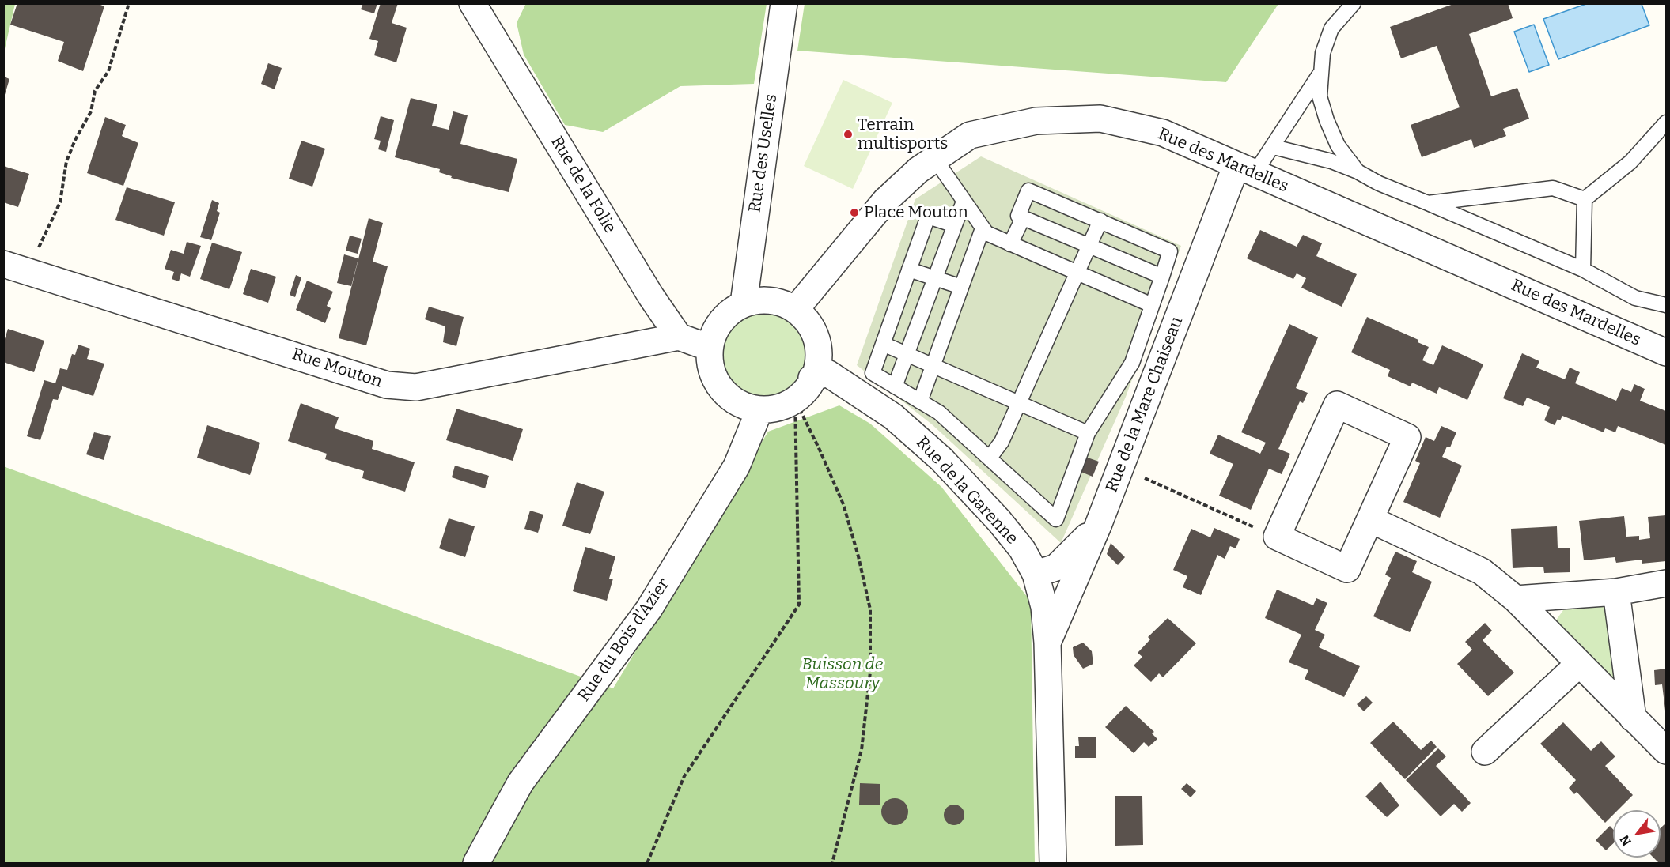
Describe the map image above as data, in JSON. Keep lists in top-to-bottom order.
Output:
{
  "streets": {
    "street": [
      "Rue des Uselles",
      "Rue des Mardelles",
      "Rue de la Folie",
      "Rue Mouton",
      "Rue de la Mare Chaiseau",
      "Rue de la Garenne",
      "Rue du Bois d'Azier"
    ]
  },
  "crossings": [
    ["Rue des Uselles", "Rue des Mardelles"],
    ["Rue des Uselles", "Rue de la Garenne"],
    ["Rue des Uselles", "Rue du Bois d'Azier"],
    ["Rue des Mardelles", "Rue de la Mare Chaiseau"],
    ["Rue des Mardelles", "Rue de la Garenne"],
    ["Rue des Mardelles", "Rue du Bois d'Azier"],
    ["Rue de la Folie", "Rue Mouton"],
    ["Rue de la Mare Chaiseau", "Rue de la Garenne"],
    ["Rue de la Garenne", "Rue du Bois d'Azier"]
  ],
  "parks": ["Buisson de Massoury"],
  "places": ["Terrain multisports", "Place Mouton"],
  "north": "bottom left"
}
